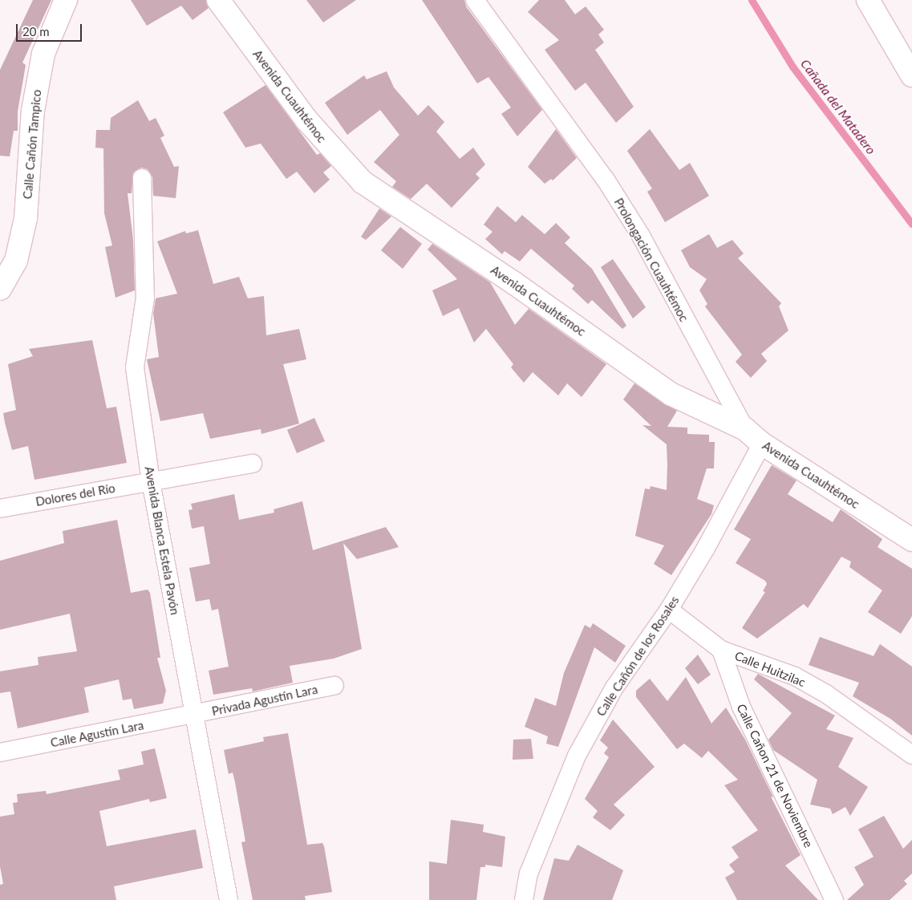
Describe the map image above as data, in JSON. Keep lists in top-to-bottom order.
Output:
{
  "streets": {
    "main road": ["Avenida Cuauhtémoc", "Calle Cañón Tampico"],
    "street": [
      "Prolongación Cuauhtémoc",
      "Dolores del Río",
      "Avenida Blanca Estela Pavón",
      "Calle Cañón de los Rosales",
      "Calle Huitzilac",
      "Privada Agustín Lara",
      "Calle Agustín Lara",
      "Calle Cañon 21 de Noviembre"
    ]
  },
  "crossings": [
    ["Avenida Cuauhtémoc", "Prolongación Cuauhtémoc"],
    ["Avenida Cuauhtémoc", "Calle Cañón de los Rosales"],
    ["Dolores del Río", "Avenida Blanca Estela Pavón"],
    ["Avenida Blanca Estela Pavón", "Privada Agustín Lara"],
    ["Avenida Blanca Estela Pavón", "Calle Agustín Lara"],
    ["Calle Cañón de los Rosales", "Calle Huitzilac"],
    ["Calle Huitzilac", "Calle Cañon 21 de Noviembre"],
    ["Privada Agustín Lara", "Calle Agustín Lara"]
  ],
  "water": ["Cañada del Matadero"],
  "scale_bar": "20 m"
}
